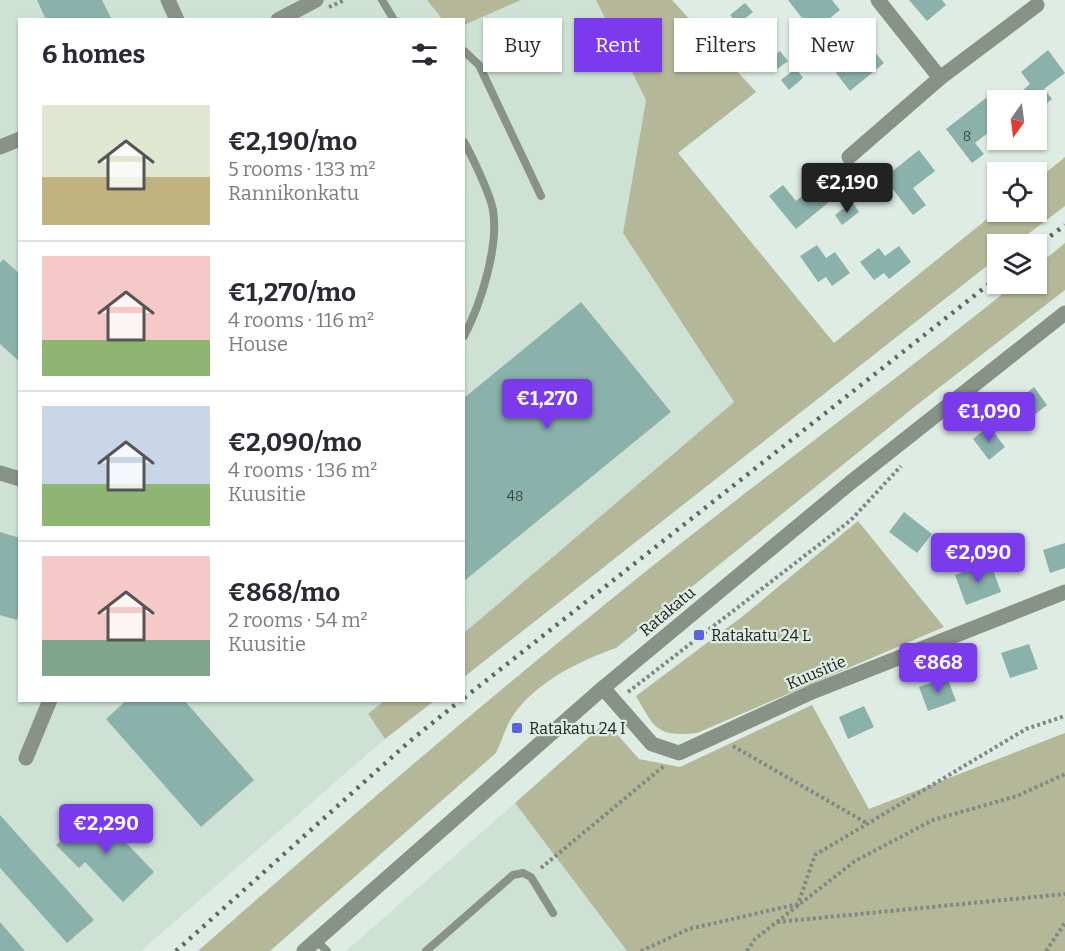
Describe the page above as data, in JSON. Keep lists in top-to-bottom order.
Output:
{
  "streets": {
    "street": ["Ratakatu", "Kuusitie"]
  },
  "places": {
    "transit": ["Ratakatu 24 L", "Ratakatu 24 I"]
  },
  "house_numbers": ["8", "48"],
  "north": "bottom",
  "page": {
    "chip": [
      "Buy",
      "Rent",
      "Filters",
      "New"
    ],
    "heading": "6 homes",
    "list": [
      {
        "name": "€2,190/mo",
        "note": "5 rooms · 133 m² · Rannikonkatu"
      },
      {
        "name": "€1,270/mo",
        "note": "4 rooms · 116 m² · House"
      },
      {
        "name": "€2,090/mo",
        "note": "4 rooms · 136 m² · Kuusitie"
      },
      {
        "name": "€868/mo",
        "note": "2 rooms · 54 m² · Kuusitie"
      }
    ],
    "price": [
      "€2,190",
      "€1,270",
      "€1,090",
      "€2,090",
      "€868",
      "€2,290"
    ]
  }
}
